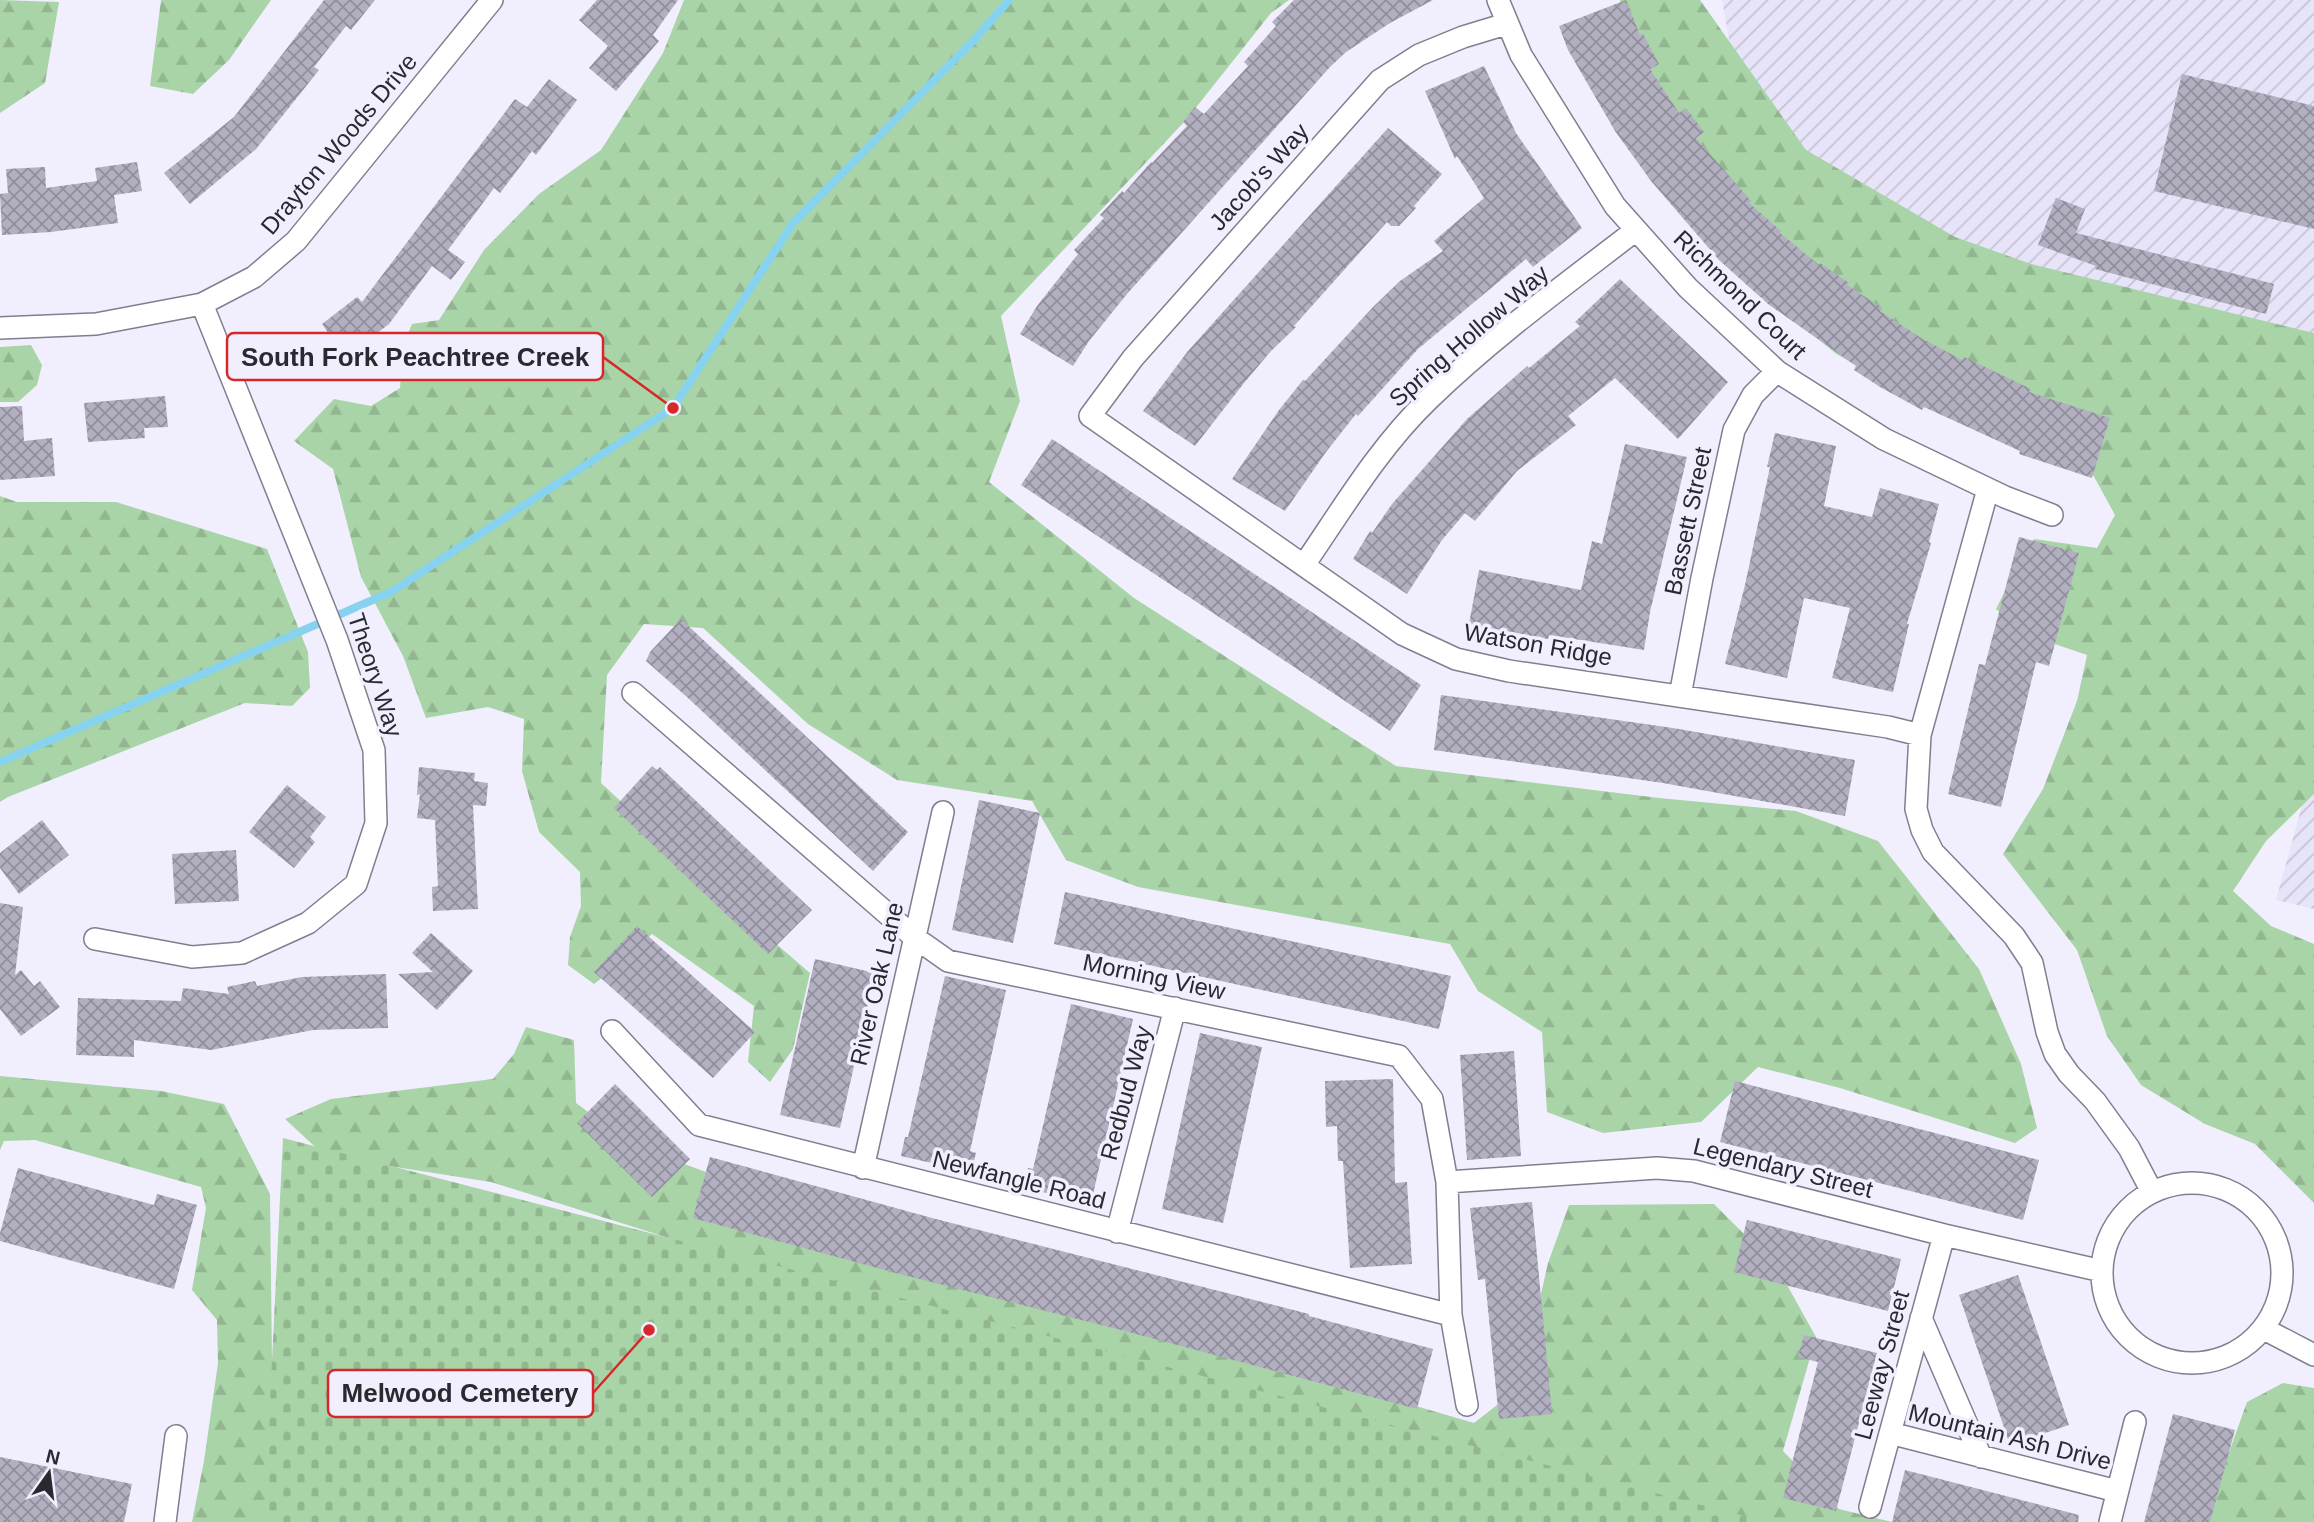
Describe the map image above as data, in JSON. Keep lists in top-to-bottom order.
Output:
{
  "streets": {
    "street": [
      "Drayton Woods Drive",
      "Jacob's Way",
      "Richmond Court",
      "Spring Hollow Way",
      "Bassett Street",
      "Watson Ridge",
      "Theory Way",
      "Morning View",
      "River Oak Lane",
      "Redbud Way",
      "Legendary Street",
      "Newfangle Road",
      "Leeway Street",
      "Mountain Ash Drive"
    ]
  },
  "crossings": [
    ["Drayton Woods Drive", "Theory Way"],
    ["Jacob's Way", "Richmond Court"],
    ["Jacob's Way", "Watson Ridge"],
    ["Richmond Court", "Spring Hollow Way"],
    ["Richmond Court", "Bassett Street"],
    ["Spring Hollow Way", "Watson Ridge"],
    ["Bassett Street", "Watson Ridge"],
    ["Morning View", "River Oak Lane"],
    ["Morning View", "Redbud Way"],
    ["Morning View", "Legendary Street"],
    ["Morning View", "Newfangle Road"],
    ["River Oak Lane", "Newfangle Road"],
    ["Redbud Way", "Newfangle Road"],
    ["Legendary Street", "Leeway Street"],
    ["Leeway Street", "Mountain Ash Drive"]
  ],
  "places": ["South Fork Peachtree Creek", "Melwood Cemetery"],
  "north": "top"
}
